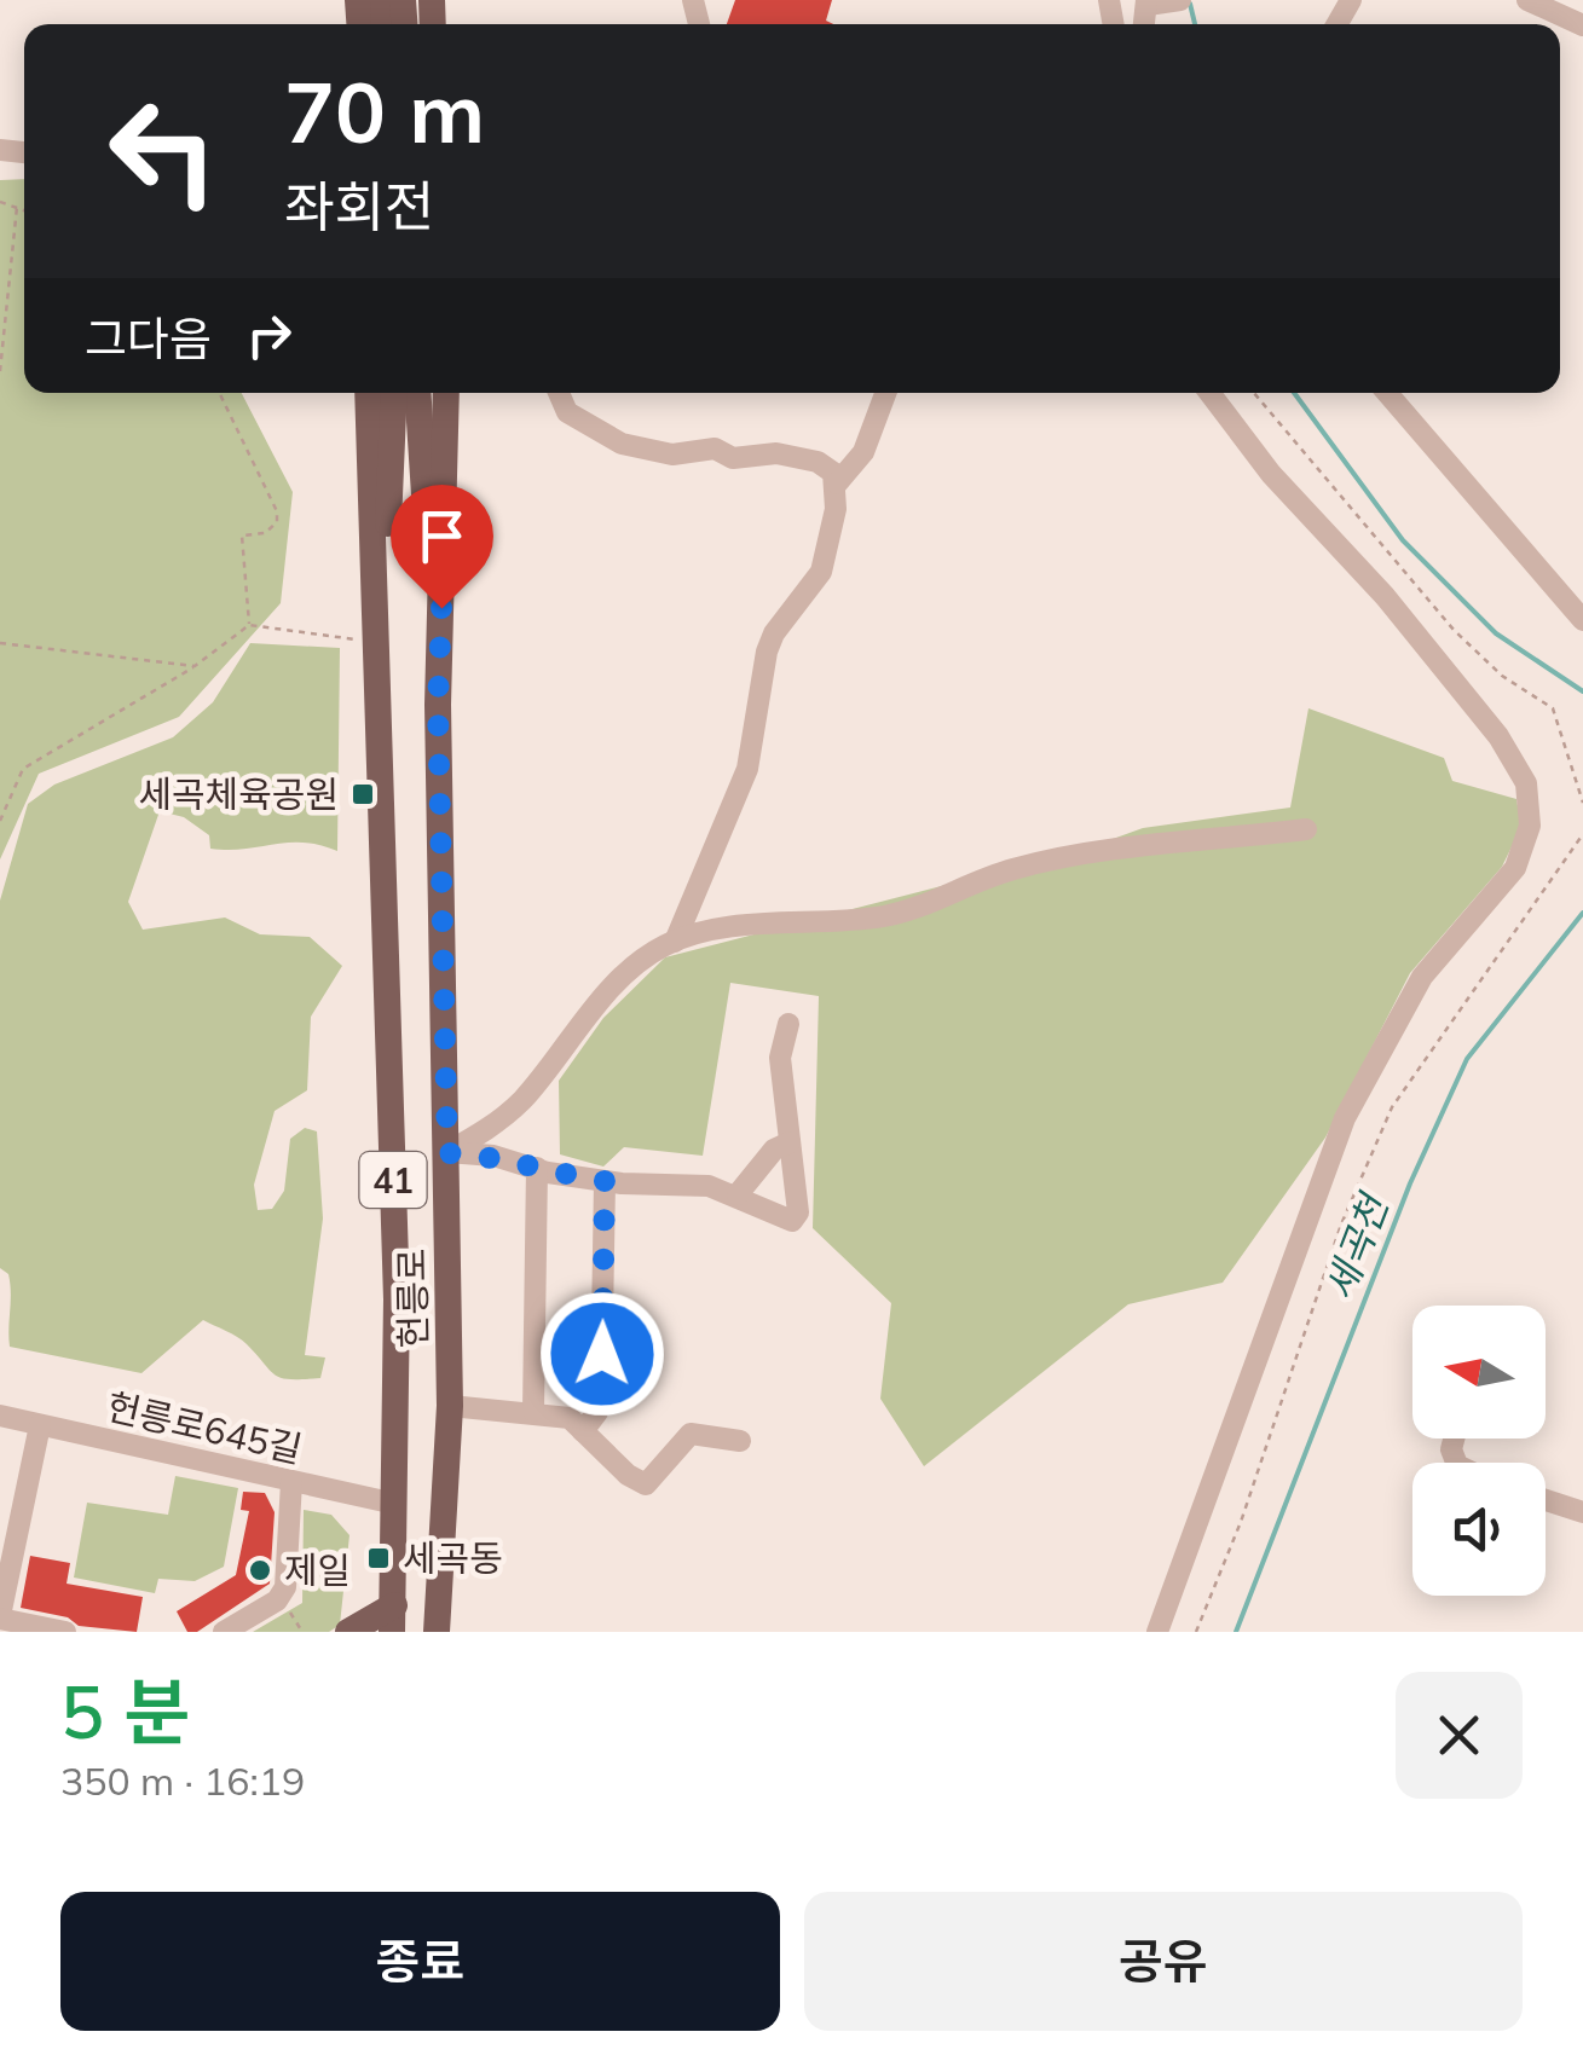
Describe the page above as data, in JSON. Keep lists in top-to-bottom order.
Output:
{
  "streets": {
    "main road": ["41", "헌릉로"],
    "street": ["헌릉로645길"]
  },
  "crossings": [
    ["헌릉로", "헌릉로645길"]
  ],
  "water": ["세곡천"],
  "places": {
    "transit": ["세곡체육공원", "세곡동"],
    "other": ["제일"]
  },
  "north": "left",
  "page": {
    "turn": ["70 m", "좌회전"],
    "then": "그다음",
    "heading": ["5 분", "350 m · 16:19"],
    "buttons": ["종료", "공유"]
  }
}
